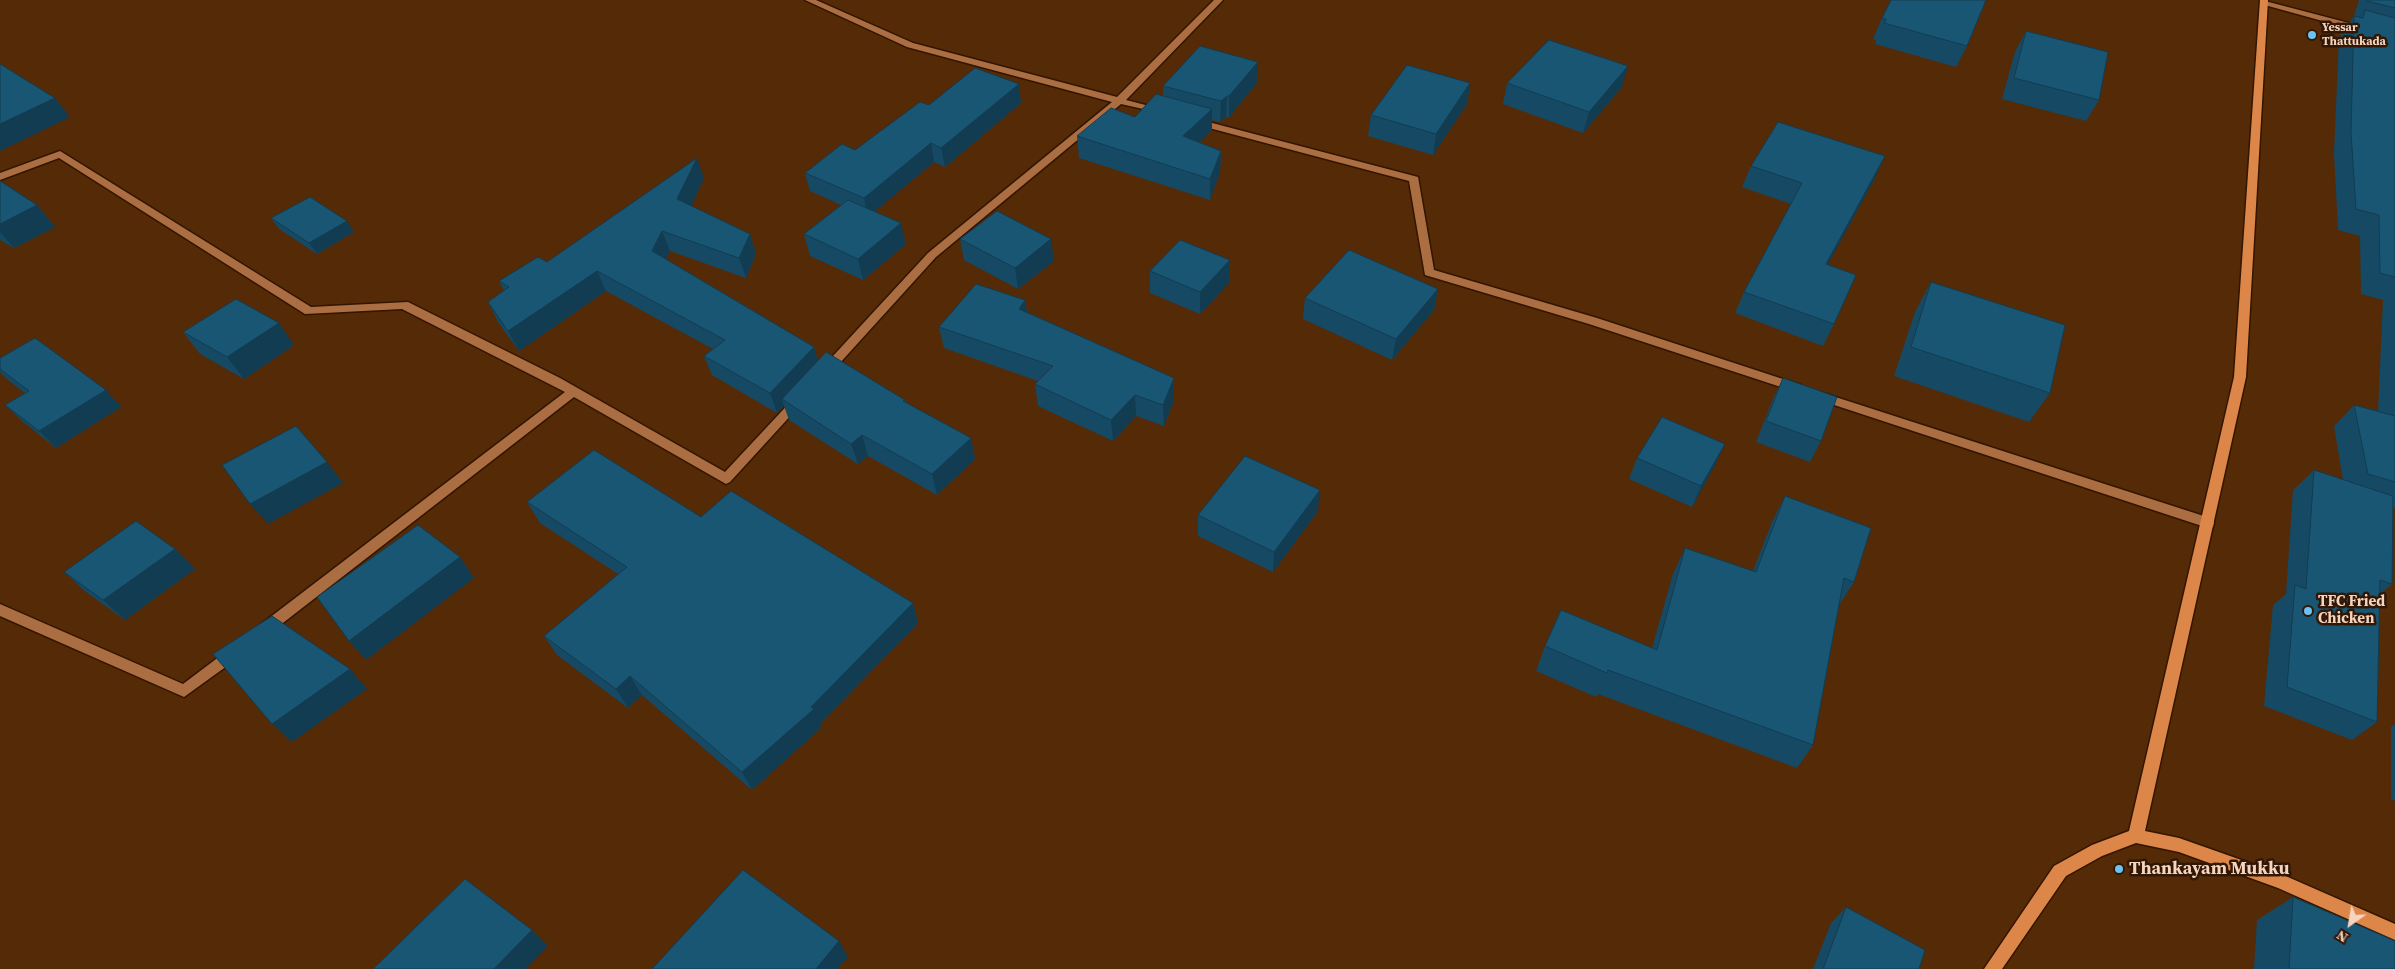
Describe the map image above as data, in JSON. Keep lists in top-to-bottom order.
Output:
{
  "places": ["Yessar Thattukada", "TFC Fried Chicken", "Thankayam Mukku"],
  "north": "bottom left"
}
